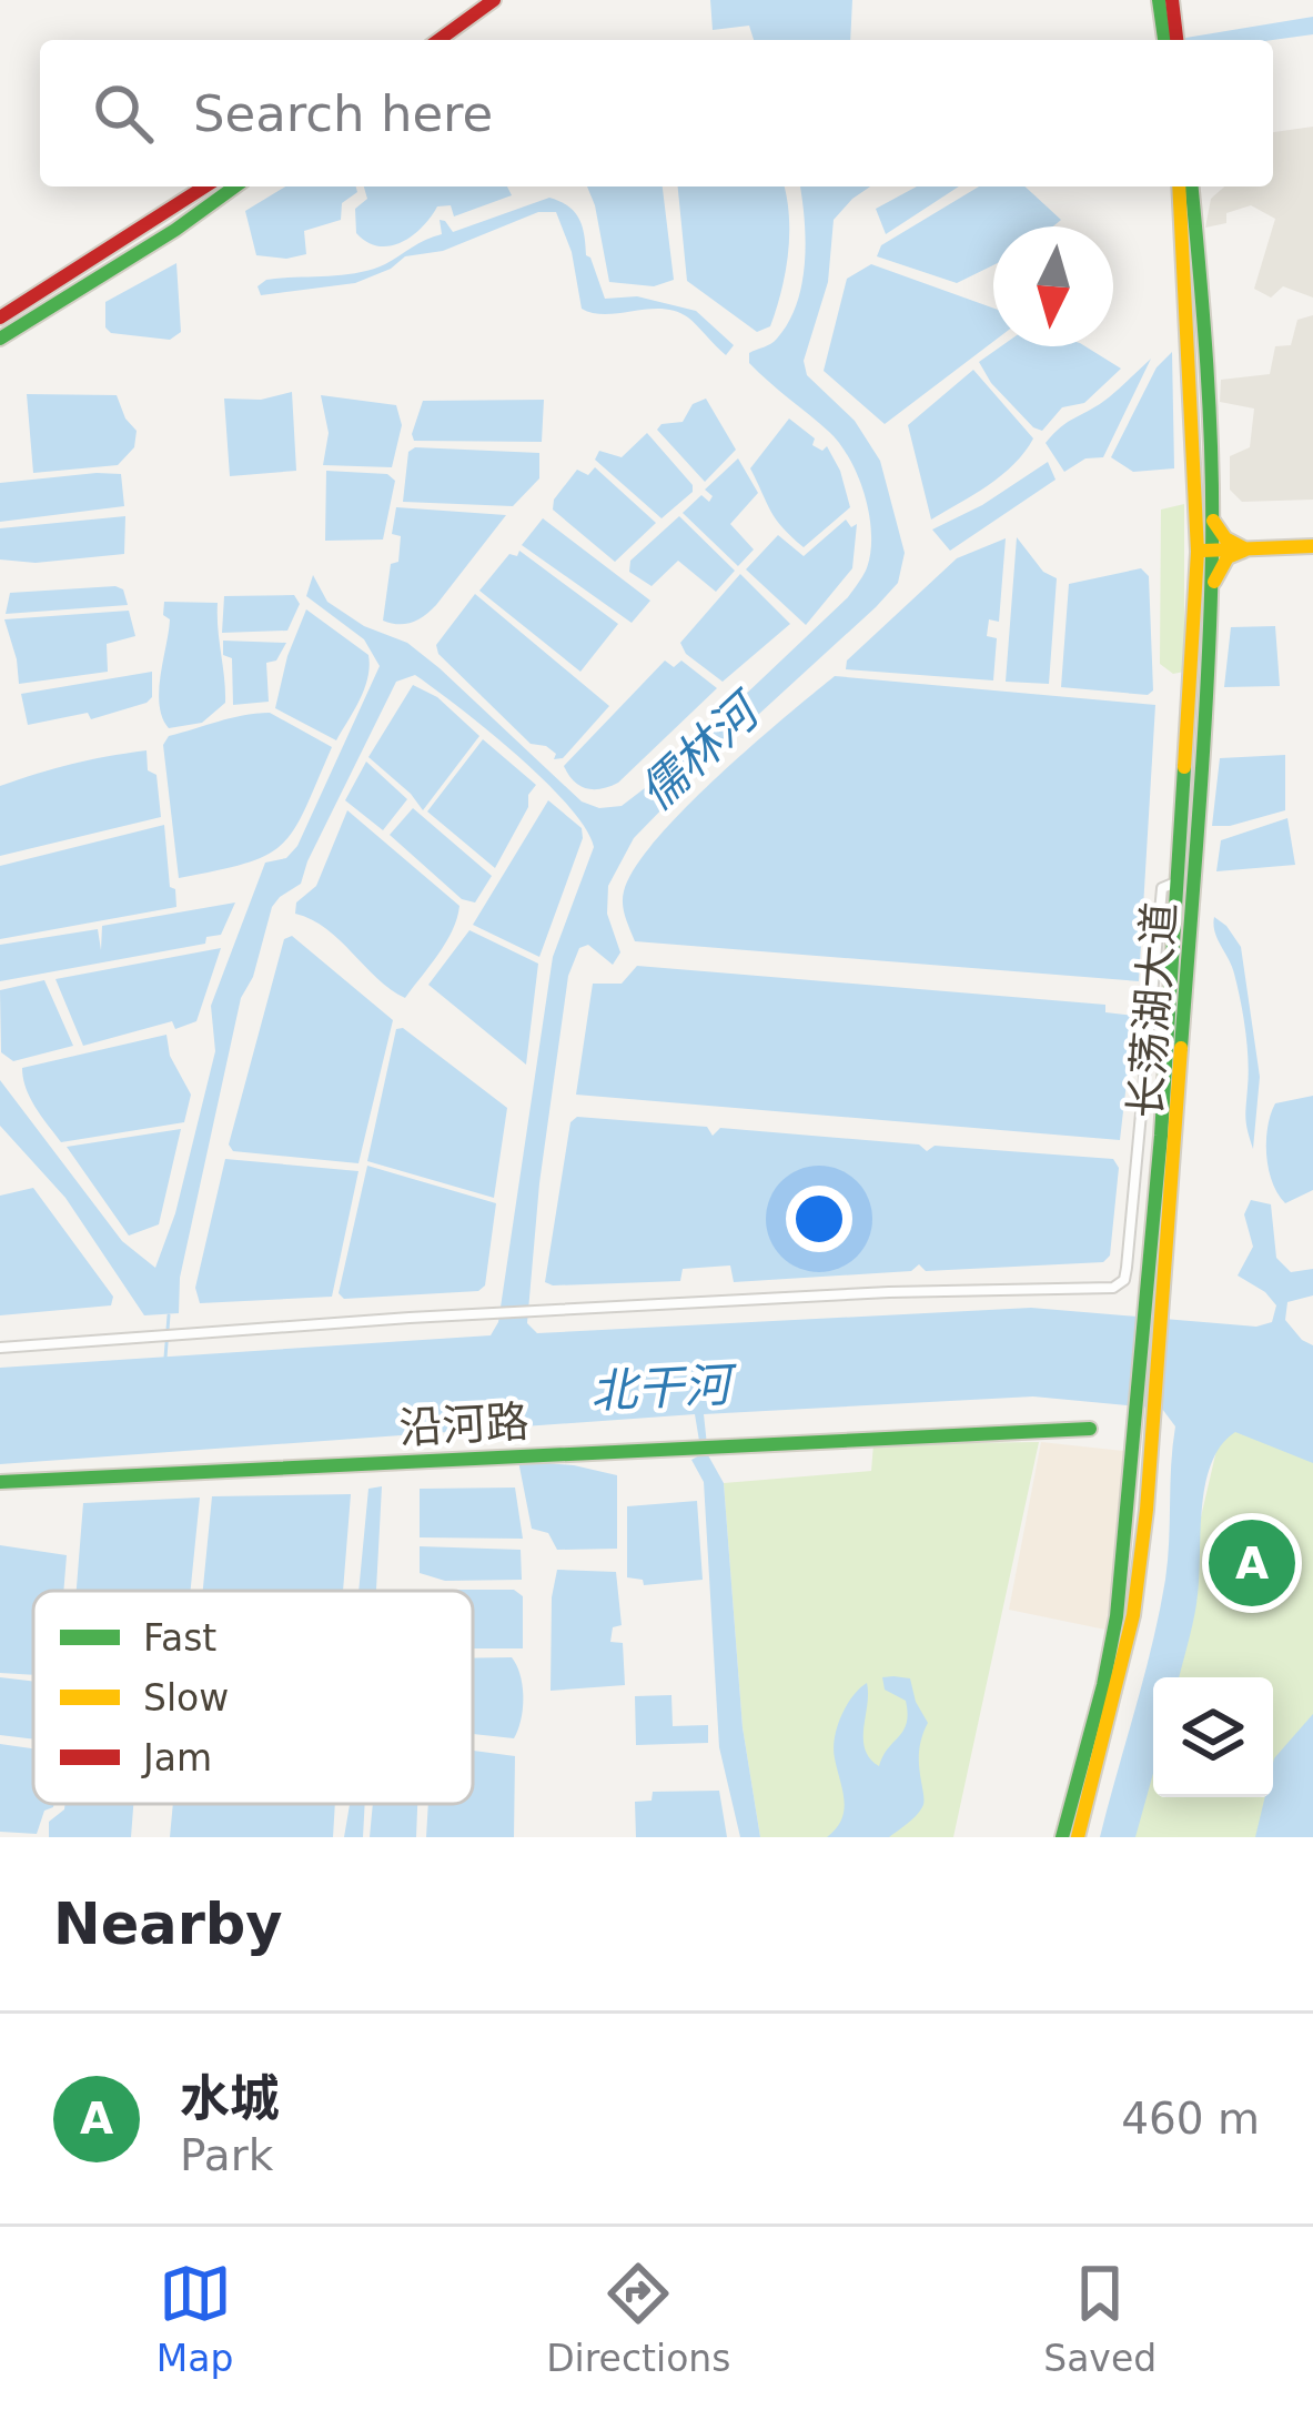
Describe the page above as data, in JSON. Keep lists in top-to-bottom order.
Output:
{
  "streets": {
    "main road": ["长荡湖大道", "沿河路"]
  },
  "water": ["儒林河", "北干河"],
  "legend": ["Fast", "Slow", "Jam"],
  "north": "bottom",
  "page": {
    "search": "Search here",
    "pins": "A",
    "heading": "Nearby",
    "list": [
      {
        "mark": "A",
        "name": "水城",
        "note": "Park",
        "value": "460 m"
      }
    ],
    "nav": ["Map", "Directions", "Saved"]
  }
}
